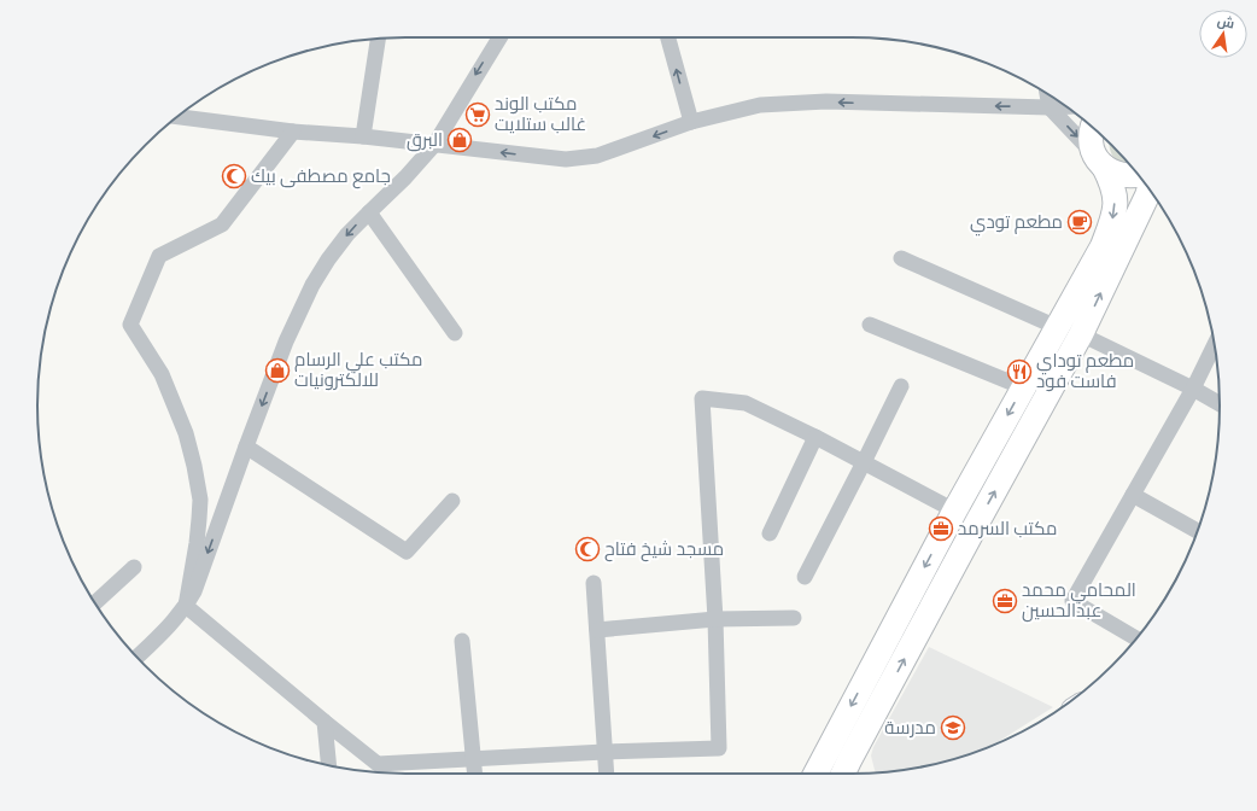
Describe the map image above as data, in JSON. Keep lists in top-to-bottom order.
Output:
{
  "places": {
    "supermarket": ["مكتب الوند غالب ستلايت"],
    "shop": ["البرق", "مكتب علي الرسام للالكترونيات"],
    "mosque": ["جامع مصطفى بيك", "مسجد شيخ فتاح"],
    "cafe": ["مطعم تودي"],
    "restaurant": ["مطعم توداي فاست فود"],
    "office": ["مكتب السرمد", "المحامي محمد عبدالحسين"],
    "school or university": ["مدرسة"]
  },
  "north": "top"
}
